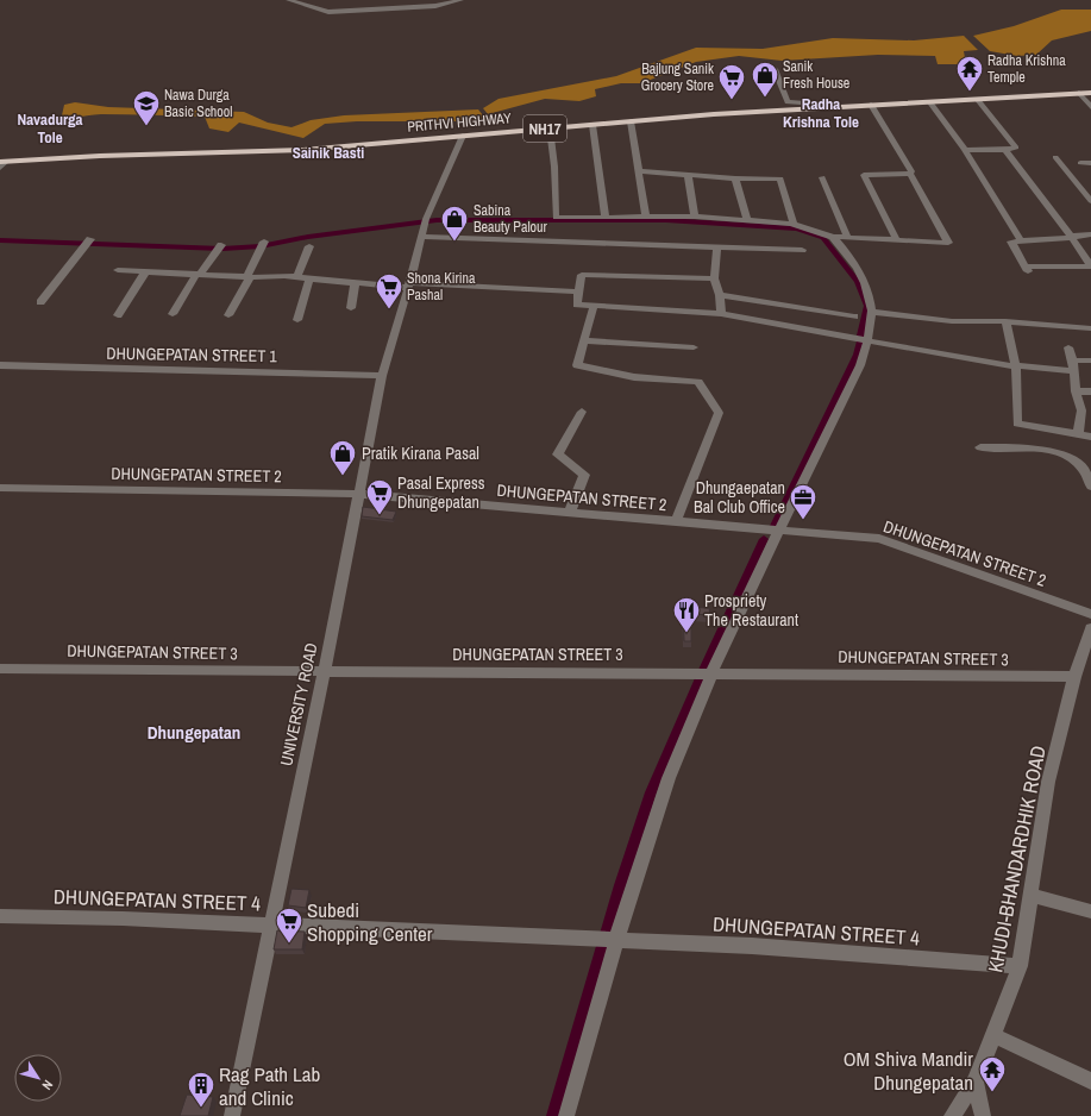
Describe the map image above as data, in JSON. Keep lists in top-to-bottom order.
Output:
{
  "streets": {
    "highway": ["PRITHVI HIGHWAY", "NH17"],
    "street": [
      "DHUNGEPATAN STREET 1",
      "DHUNGEPATAN STREET 2",
      "DHUNGEPATAN STREET 3",
      "UNIVERSITY ROAD",
      "KHUDI-BHANDARDHIK ROAD",
      "DHUNGEPATAN STREET 4"
    ]
  },
  "crossings": [
    ["DHUNGEPATAN STREET 1", "UNIVERSITY ROAD"],
    ["DHUNGEPATAN STREET 2", "UNIVERSITY ROAD"],
    ["DHUNGEPATAN STREET 3", "UNIVERSITY ROAD"],
    ["DHUNGEPATAN STREET 3", "KHUDI-BHANDARDHIK ROAD"],
    ["UNIVERSITY ROAD", "DHUNGEPATAN STREET 4"],
    ["KHUDI-BHANDARDHIK ROAD", "DHUNGEPATAN STREET 4"]
  ],
  "districts": [
    "Radha Krishna Tole",
    "Navadurga Tole",
    "Sainik Basti",
    "Dhungepatan"
  ],
  "places": {
    "temple": ["Radha Krishna Temple", "OM Shiva Mandir Dhungepatan"],
    "shop": ["Sanik Fresh House", "Sabina Beauty Palour", "Pratik Kirana Pasal"],
    "supermarket": [
      "Bajlung Sanik Grocery Store",
      "Shona Kirina Pashal",
      "Pasal Express Dhungepatan",
      "Subedi Shopping Center"
    ],
    "school or university": ["Nawa Durga Basic School"],
    "office": ["Dhungaepatan Bal Club Office"],
    "restaurant": ["Prospriety The Restaurant"],
    "building": ["Rag Path Lab and Clinic"]
  },
  "north": "bottom right"
}
